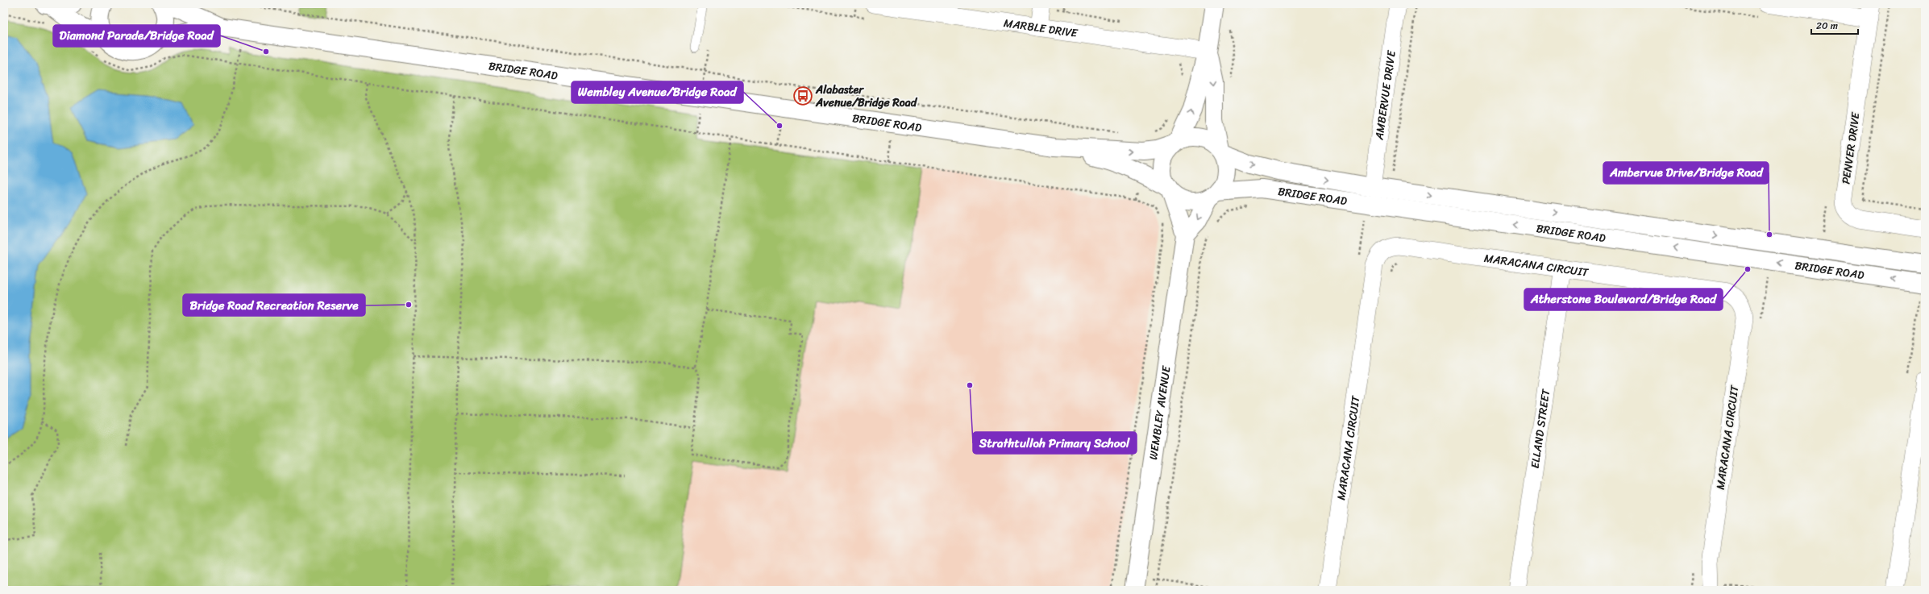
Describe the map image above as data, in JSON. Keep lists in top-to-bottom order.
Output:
{
  "streets": {
    "street": [
      "MARBLE DRIVE",
      "BRIDGE ROAD",
      "AMBERVUE DRIVE",
      "PENVER DRIVE",
      "MARACANA CIRCUIT",
      "WEMBLEY AVENUE",
      "ELLAND STREET"
    ]
  },
  "crossings": [
    ["BRIDGE ROAD", "AMBERVUE DRIVE"],
    ["BRIDGE ROAD", "WEMBLEY AVENUE"],
    ["MARACANA CIRCUIT", "ELLAND STREET"]
  ],
  "places": {
    "other": [
      "Diamond Parade/Bridge Road",
      "Wembley Avenue/Bridge Road",
      "Ambervue Drive/Bridge Road",
      "Atherstone Boulevard/Bridge Road",
      "Bridge Road Recreation Reserve",
      "Strathtulloh Primary School"
    ],
    "bus stop": ["Alabaster Avenue/Bridge Road"]
  },
  "scale_bar": "20 m"
}
